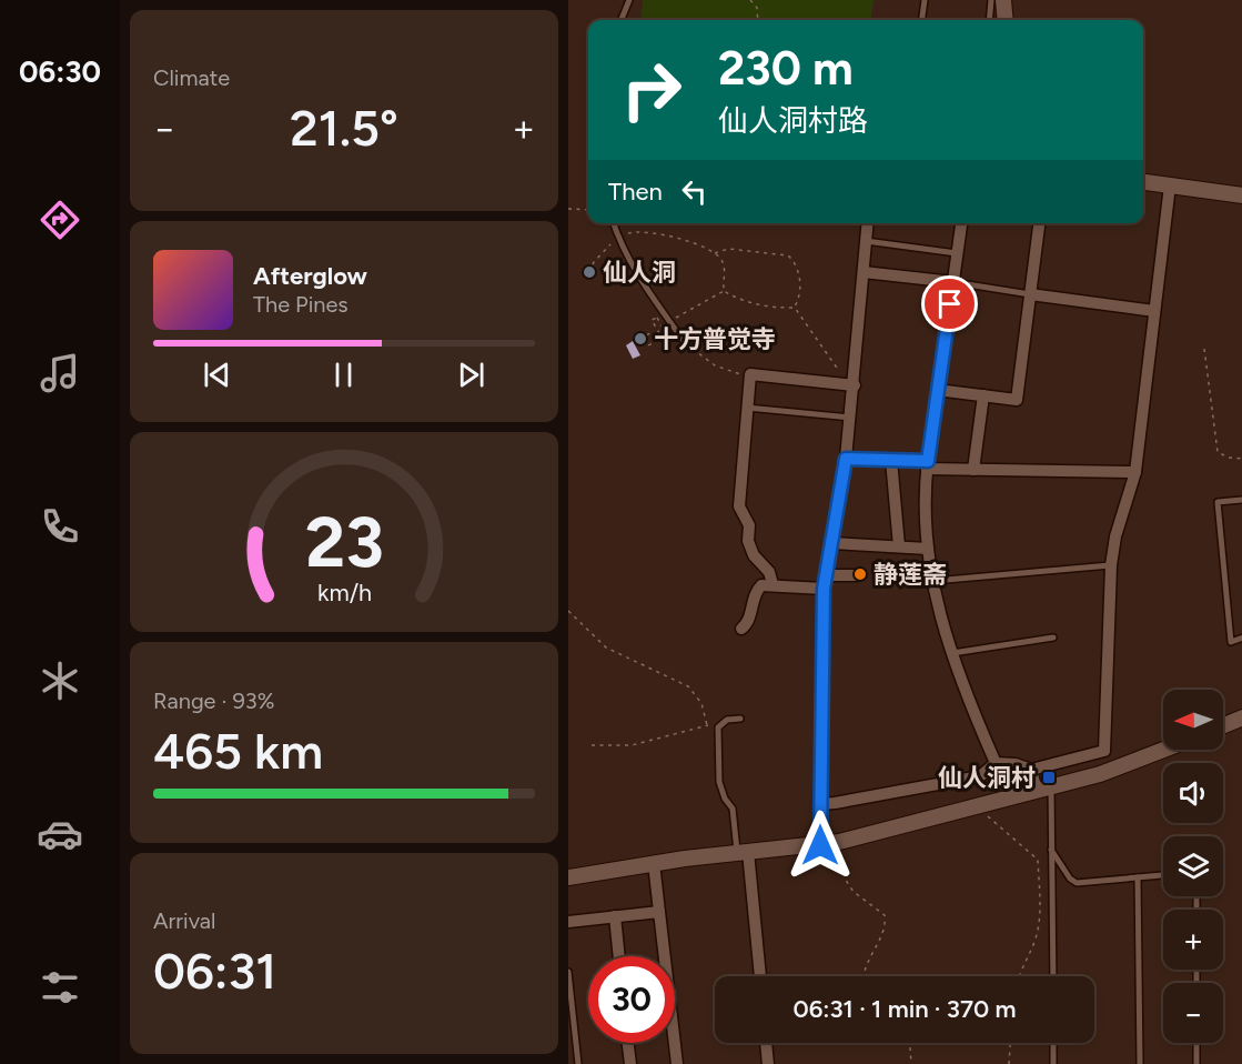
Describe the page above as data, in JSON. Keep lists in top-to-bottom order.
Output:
{
  "places": {
    "other": ["仙人洞", "十方普觉寺", "静莲斋"],
    "transit": ["仙人洞村"]
  },
  "north": "left",
  "page": {
    "tabs": "06:30",
    "tile": [
      "Climate",
      ["Range · 93%", "465 km"],
      ["Arrival", "06:31"]
    ],
    "turn": ["230 m", "仙人洞村路"],
    "heat": ["−", "21.5°", "+"],
    "then": "Then",
    "song": ["Afterglow", "The Pines"],
    "map_buttons": ["+", "−"],
    "limit": "30",
    "trip": "06:31 · 1 min · 370 m",
    "gauge": ["23", "km/h"]
  }
}
